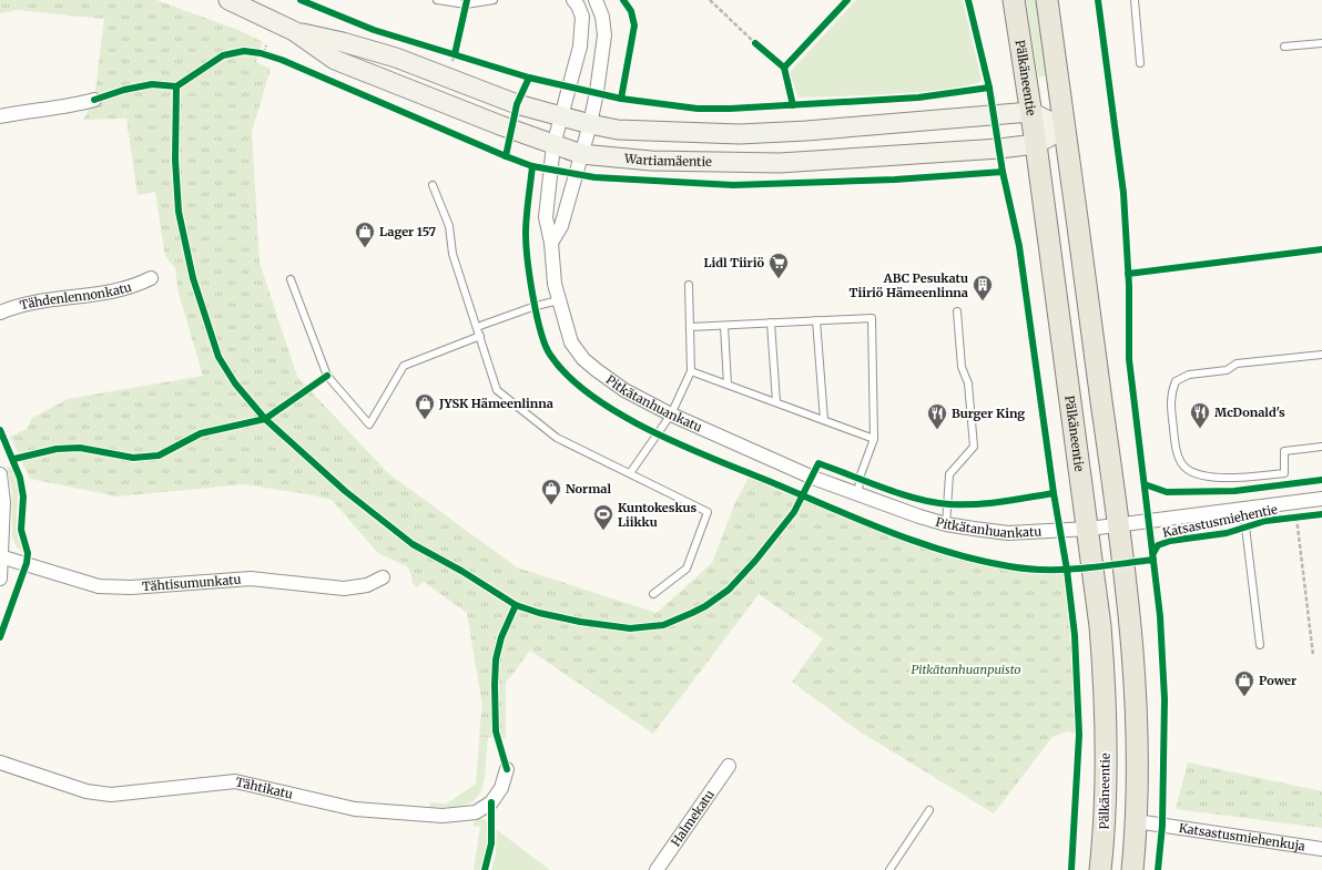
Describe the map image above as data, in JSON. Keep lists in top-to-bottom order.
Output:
{
  "streets": {
    "main road": ["Pälkäneentie", "Wartiamäentie"],
    "street": [
      "Tähdenlennonkatu",
      "Pitkätanhuankatu",
      "Tähtisumunkatu",
      "Tähtikatu",
      "Halmekatu",
      "Katsastusmiehenkuja"
    ],
    "cycle path": ["Katsastusmiehentie"]
  },
  "crossings": [
    ["Pälkäneentie", "Wartiamäentie"],
    ["Pälkäneentie", "Pitkätanhuankatu"],
    ["Wartiamäentie", "Pitkätanhuankatu"]
  ],
  "parks": ["Pitkätanhuanpuisto"],
  "places": {
    "shop": [
      "Lager 157",
      "JYSK Hämeenlinna",
      "Normal",
      "Power"
    ],
    "supermarket": ["Lidl Tiiriö"],
    "building": ["ABC Pesukatu Tiiriö Hämeenlinna"],
    "restaurant": ["McDonald's", "Burger King"],
    "sports": ["Kuntokeskus Liikku"]
  }
}
